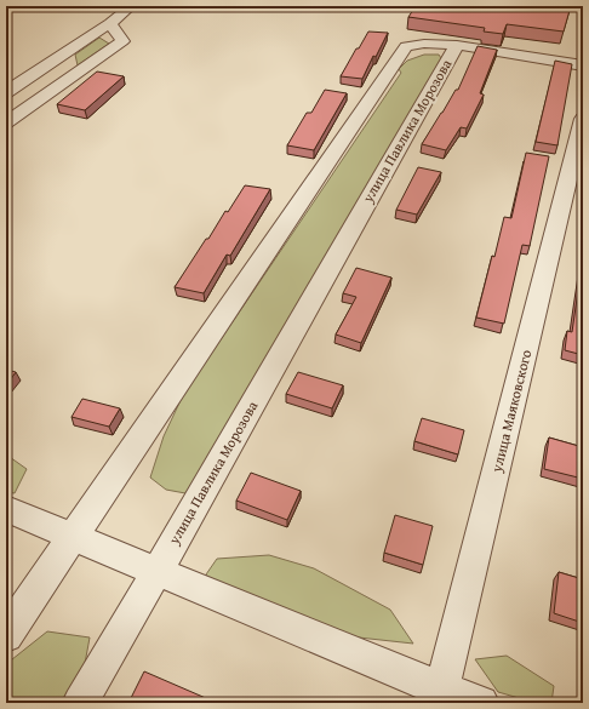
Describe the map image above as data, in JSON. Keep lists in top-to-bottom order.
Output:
{
  "streets": {
    "street": ["улица Павлика Морозова", "улица Маяковского"]
  }
}
